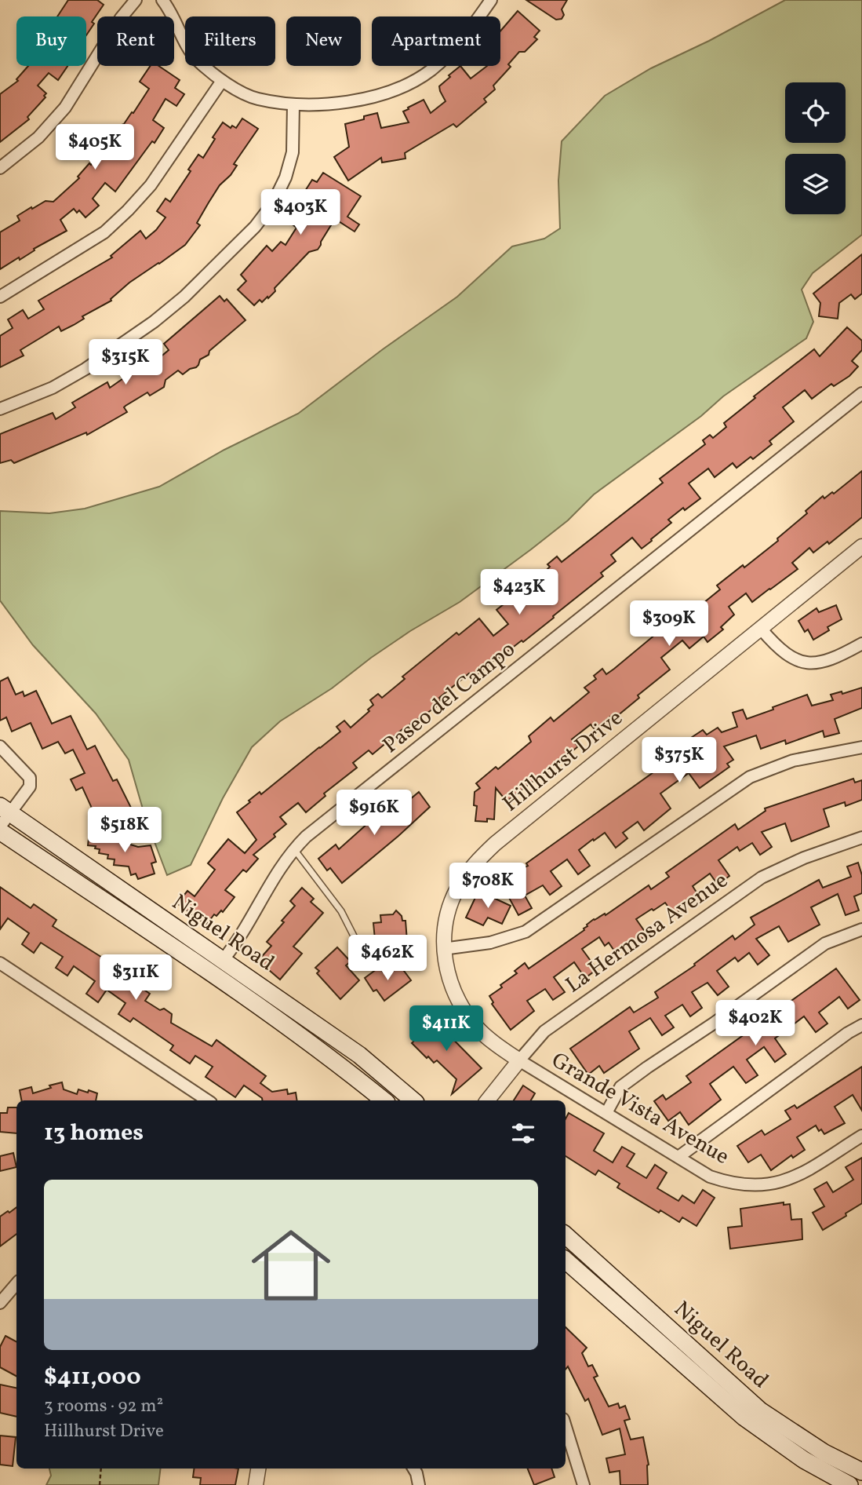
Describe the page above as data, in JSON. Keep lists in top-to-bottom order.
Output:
{
  "streets": {
    "main road": ["Niguel Road"],
    "street": [
      "Paseo del Campo",
      "Hillhurst Drive",
      "La Hermosa Avenue",
      "Grande Vista Avenue"
    ]
  },
  "crossings": [
    ["Paseo del Campo", "Niguel Road"],
    ["Hillhurst Drive", "La Hermosa Avenue"],
    ["Hillhurst Drive", "Grande Vista Avenue"],
    ["La Hermosa Avenue", "Grande Vista Avenue"]
  ],
  "page": {
    "chip": [
      "Buy",
      "Rent",
      "Filters",
      "New",
      "Apartment"
    ],
    "price": [
      "$405K",
      "$403K",
      "$315K",
      "$423K",
      "$309K",
      "$375K",
      "$916K",
      "$518K",
      "$708K",
      "$462K",
      "$311K",
      "$402K",
      "$411K"
    ],
    "heading": "13 homes",
    "list": [
      {
        "name": "$411,000",
        "note": "3 rooms · 92 m² · Hillhurst Drive"
      }
    ]
  }
}
